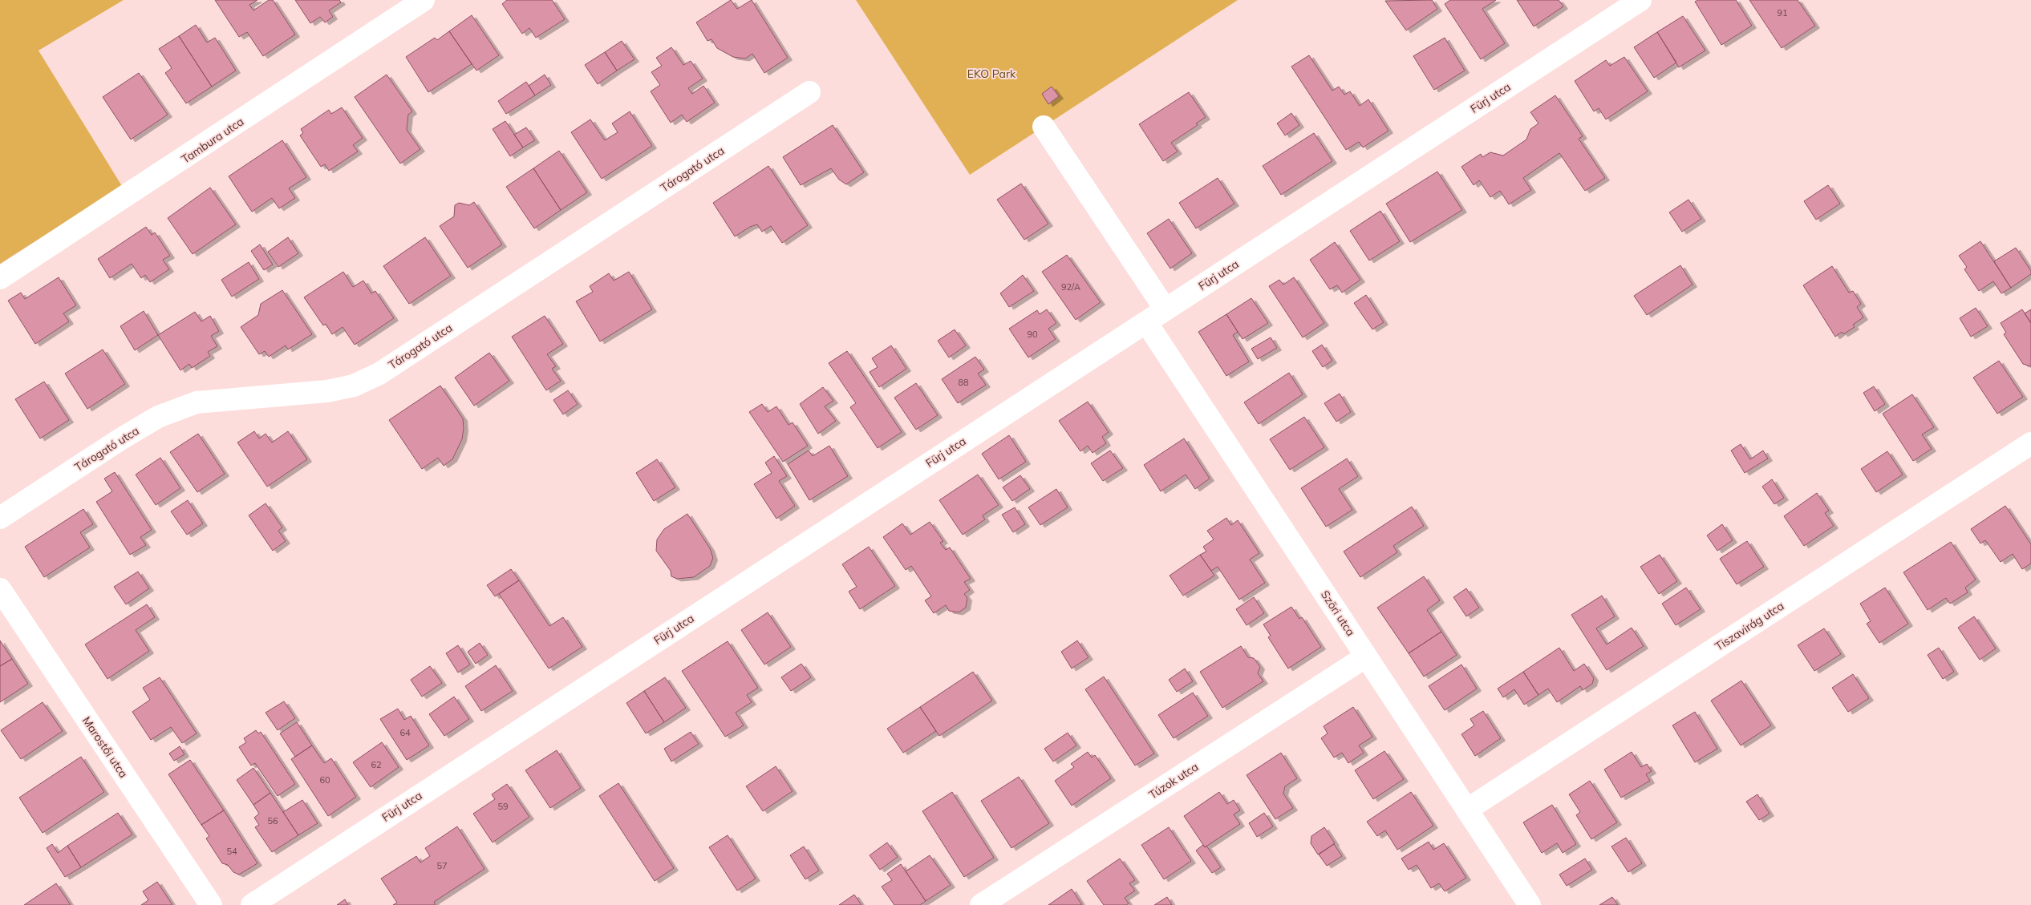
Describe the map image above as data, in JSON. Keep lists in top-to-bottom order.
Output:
{
  "streets": {
    "street": [
      "Fürj utca",
      "Tambura utca",
      "Tárogató utca",
      "Szöri utca",
      "Tiszavirág utca",
      "Marostői utca",
      "Túzok utca"
    ]
  },
  "crossings": [
    ["Fürj utca", "Szöri utca"],
    ["Szöri utca", "Tiszavirág utca"],
    ["Szöri utca", "Túzok utca"]
  ],
  "parks": ["EKO Park"],
  "house_numbers": [
    "91",
    "92/A",
    "90",
    "88",
    "64",
    "62",
    "60",
    "59",
    "56",
    "54",
    "57"
  ]
}
